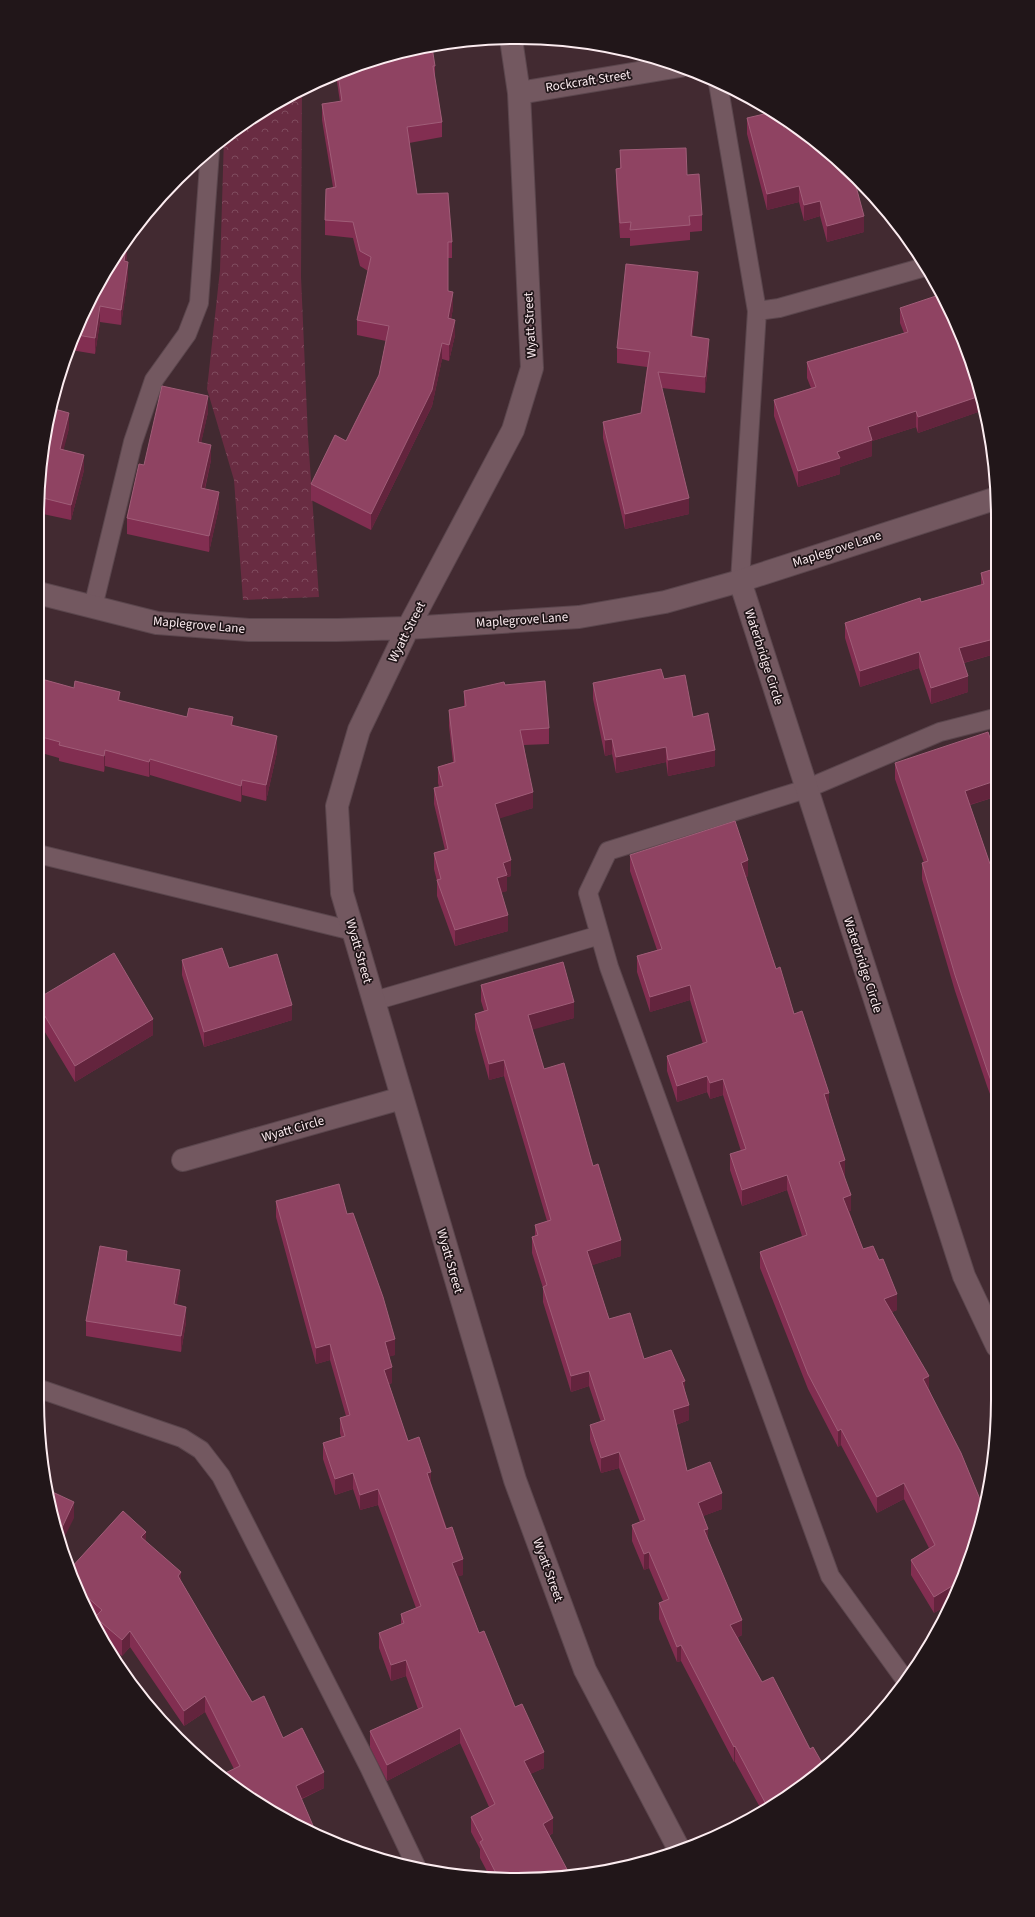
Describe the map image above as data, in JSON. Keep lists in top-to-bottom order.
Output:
{
  "streets": {
    "street": [
      "Rockcraft Street",
      "Wyatt Street",
      "Maplegrove Lane",
      "Waterbridge Circle",
      "Wyatt Circle"
    ]
  },
  "crossings": [
    ["Rockcraft Street", "Wyatt Street"],
    ["Wyatt Street", "Maplegrove Lane"],
    ["Wyatt Street", "Wyatt Circle"],
    ["Maplegrove Lane", "Waterbridge Circle"]
  ]
}
